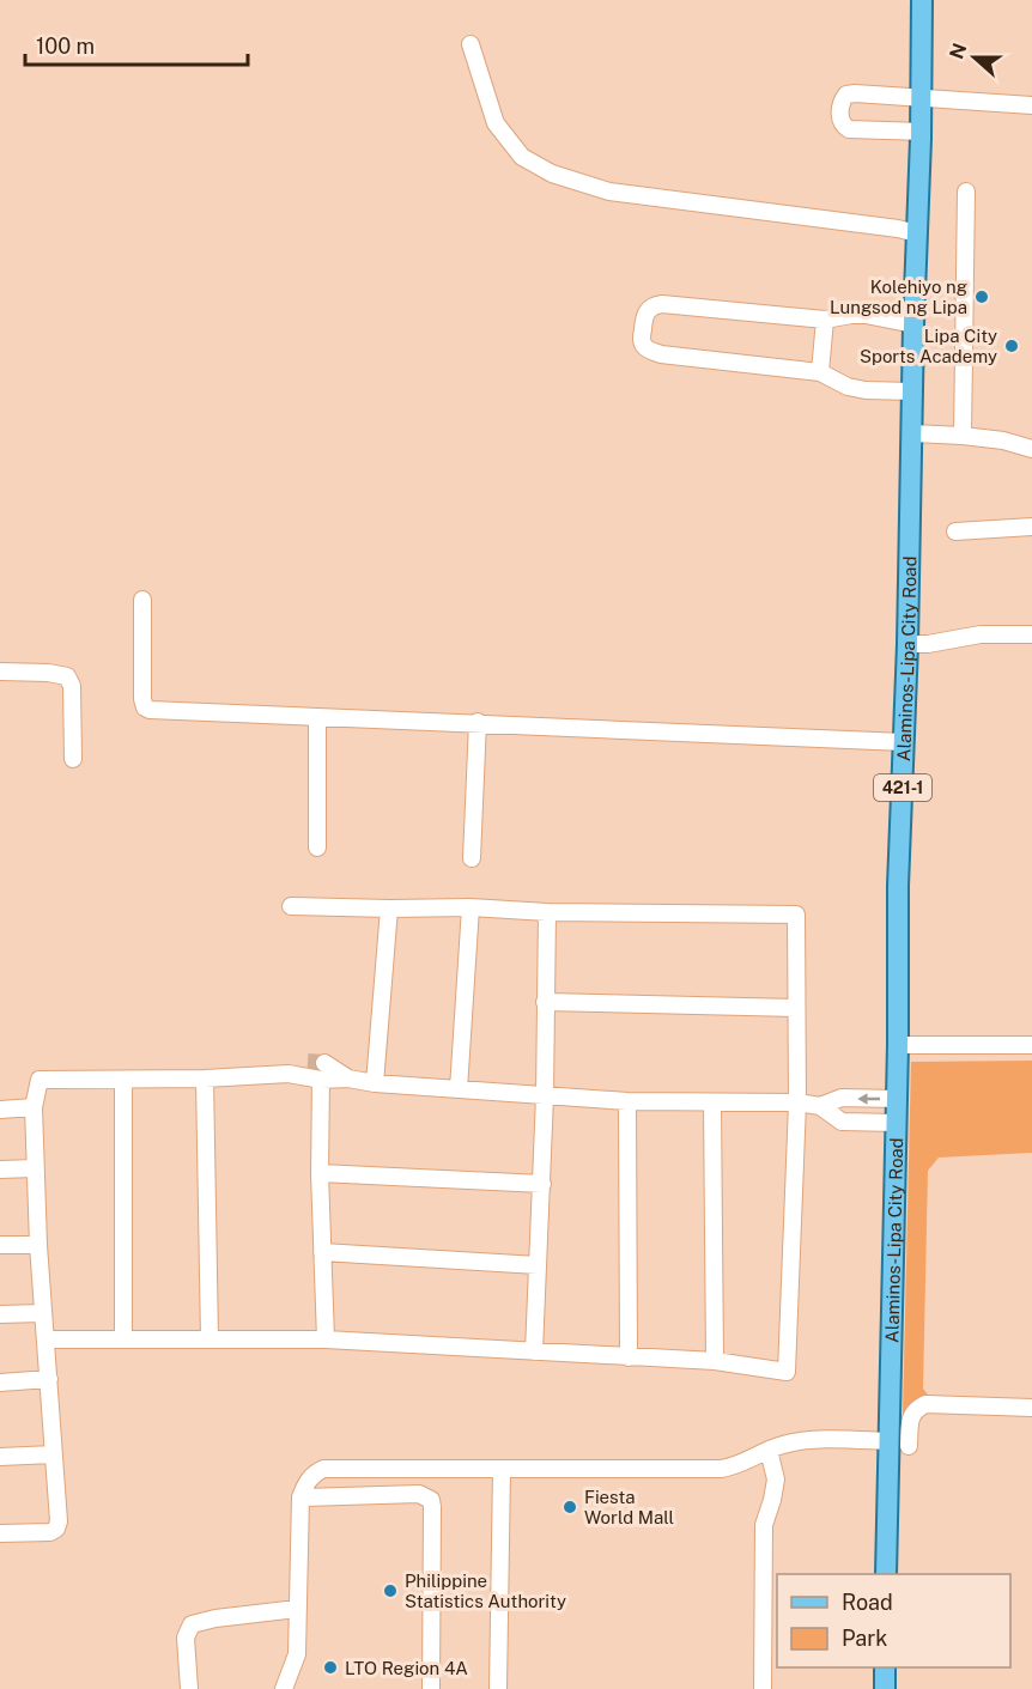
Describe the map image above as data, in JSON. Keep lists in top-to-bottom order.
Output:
{
  "streets": {
    "main road": ["Alaminos-Lipa City Road", "421-1"]
  },
  "places": [
    "Kolehiyo ng Lungsod ng Lipa",
    "Lipa City Sports Academy",
    "Fiesta World Mall",
    "Philippine Statistics Authority",
    "LTO Region 4A"
  ],
  "legend": ["Road", "Park"],
  "scale_bar": "100 m",
  "north": "left"
}
